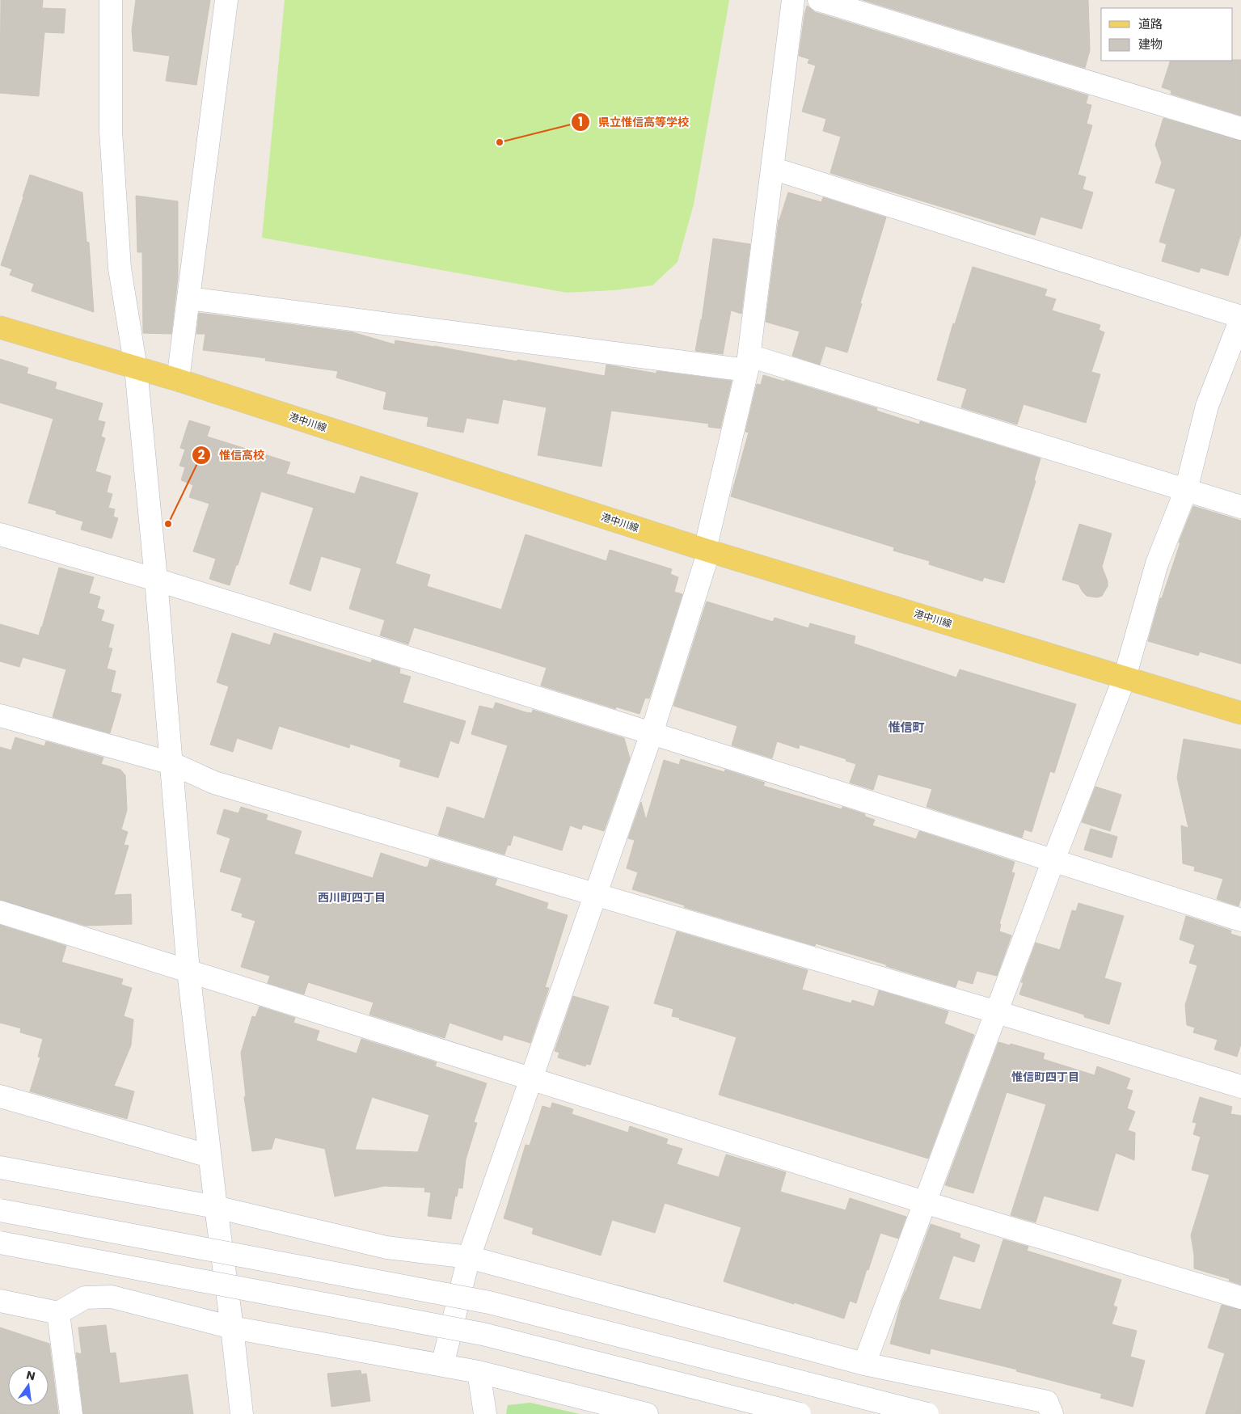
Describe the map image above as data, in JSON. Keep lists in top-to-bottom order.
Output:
{
  "streets": {
    "main road": ["港中川線"]
  },
  "districts": ["惟信町", "西川町四丁目", "惟信町四丁目"],
  "places": ["県立惟信高等学校", "惟信高校"],
  "legend": ["道路", "建物"],
  "north": "top"
}
